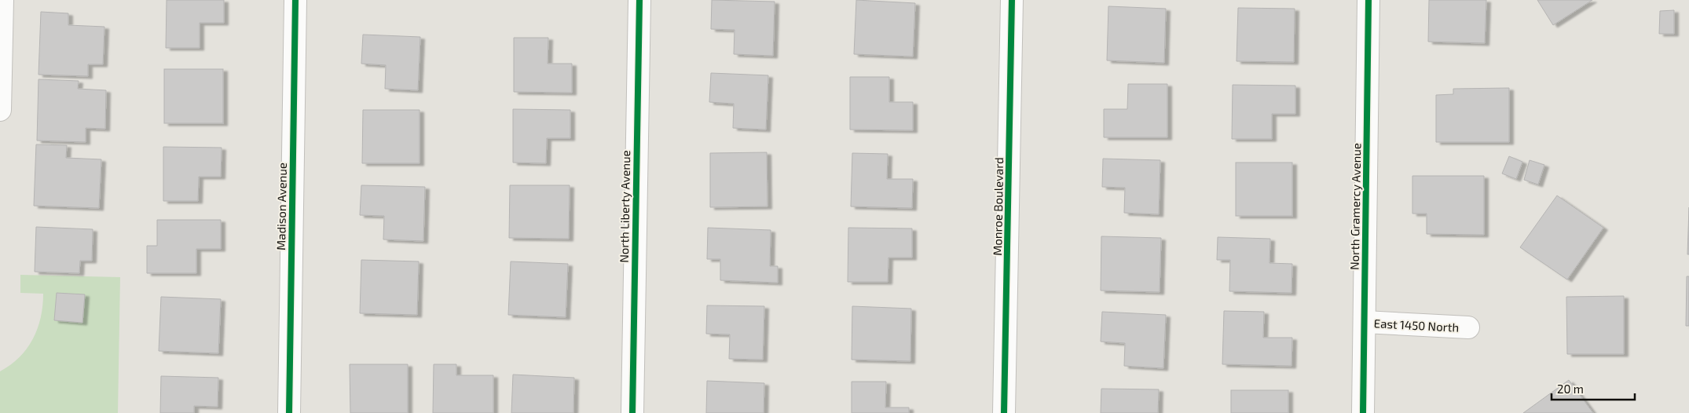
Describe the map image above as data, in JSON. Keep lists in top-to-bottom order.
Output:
{
  "streets": {
    "street": [
      "Madison Avenue",
      "North Liberty Avenue",
      "Monroe Boulevard",
      "North Gramercy Avenue",
      "East 1450 North"
    ]
  },
  "crossings": [
    ["North Gramercy Avenue", "East 1450 North"]
  ],
  "scale_bar": "20 m"
}
